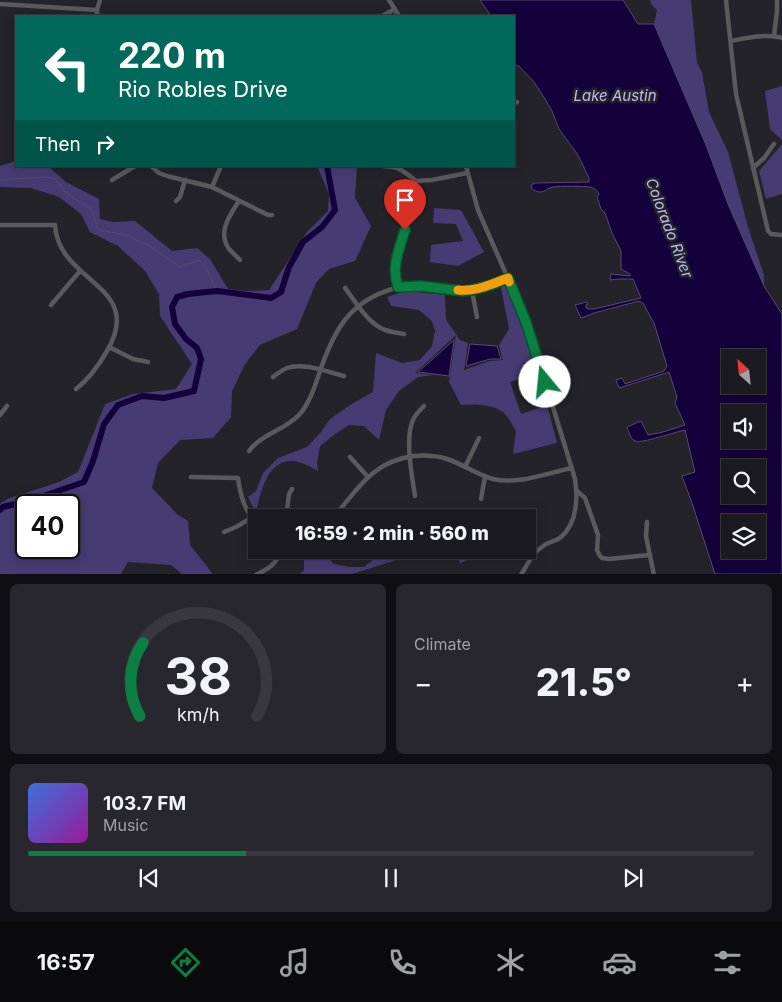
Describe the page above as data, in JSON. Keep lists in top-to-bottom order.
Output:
{
  "water": ["Lake Austin", "Colorado River"],
  "north": "top left",
  "page": {
    "turn": ["220 m", "Rio Robles Drive"],
    "then": "Then",
    "limit": "40",
    "trip": "16:59 · 2 min · 560 m",
    "tile": "Climate",
    "heat": ["−", "21.5°", "+"],
    "song": ["103.7 FM", "Music"],
    "tabs": "16:57",
    "gauge": ["38", "km/h"]
  }
}
